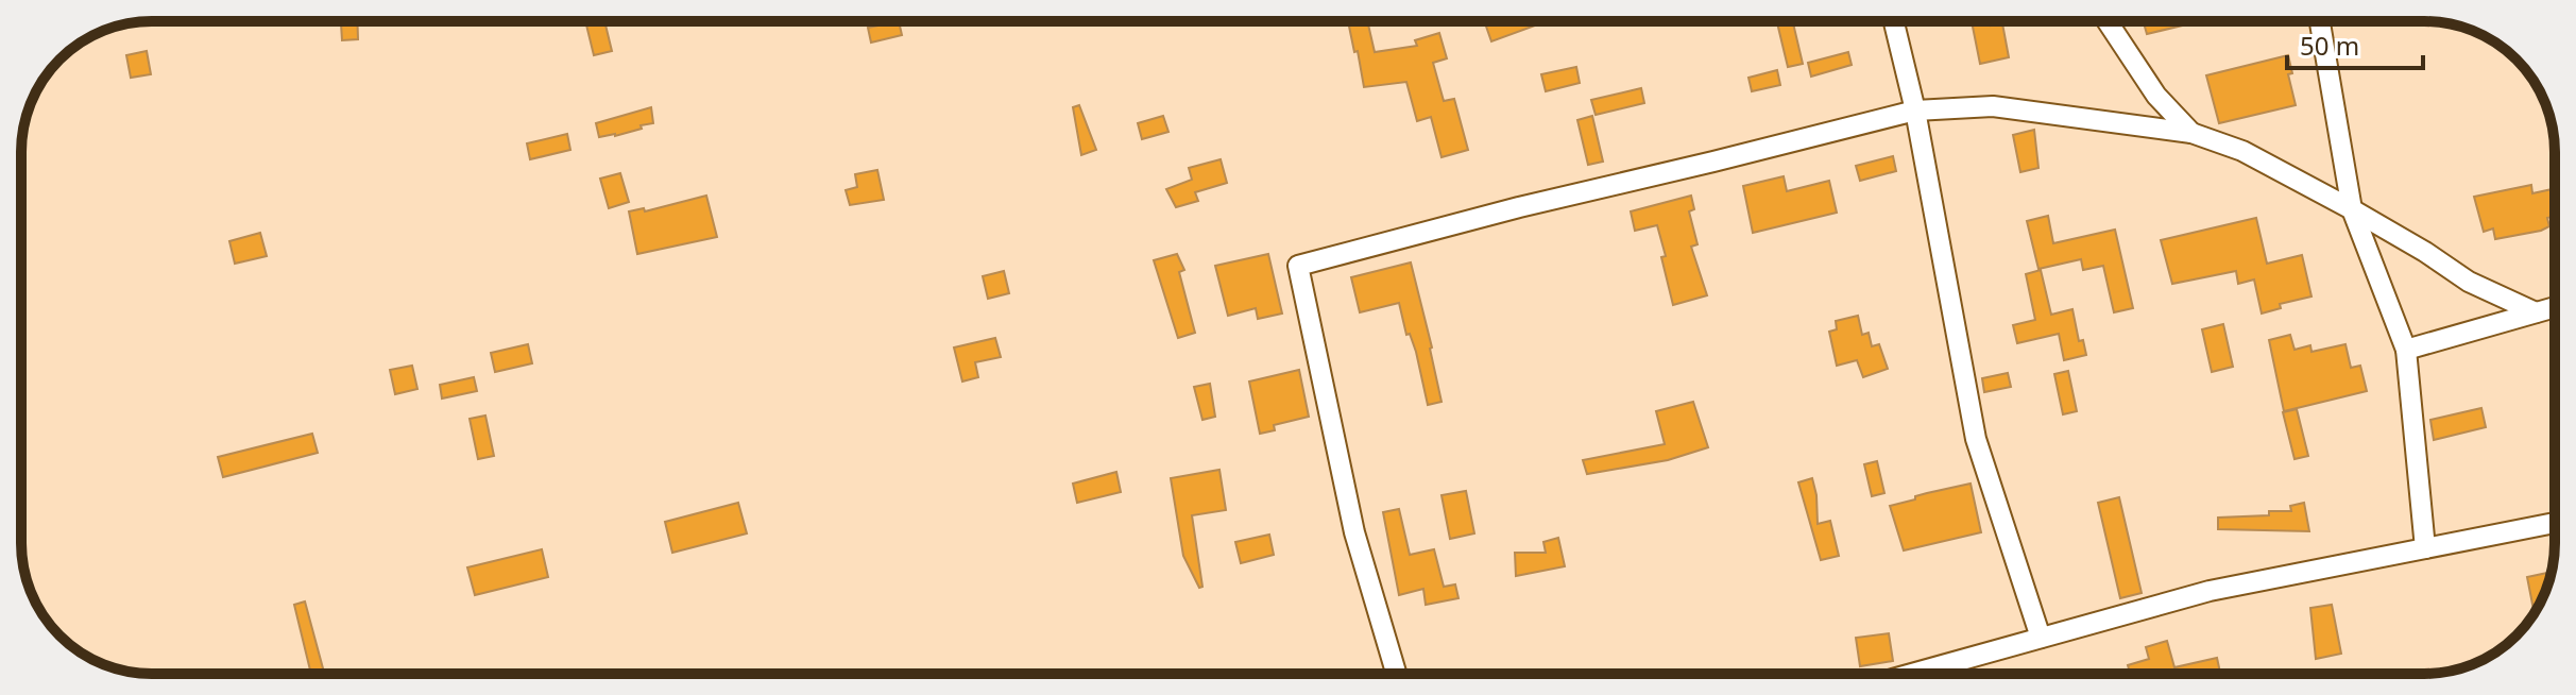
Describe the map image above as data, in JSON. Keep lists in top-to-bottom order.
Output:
{
  "scale_bar": "50 m"
}
